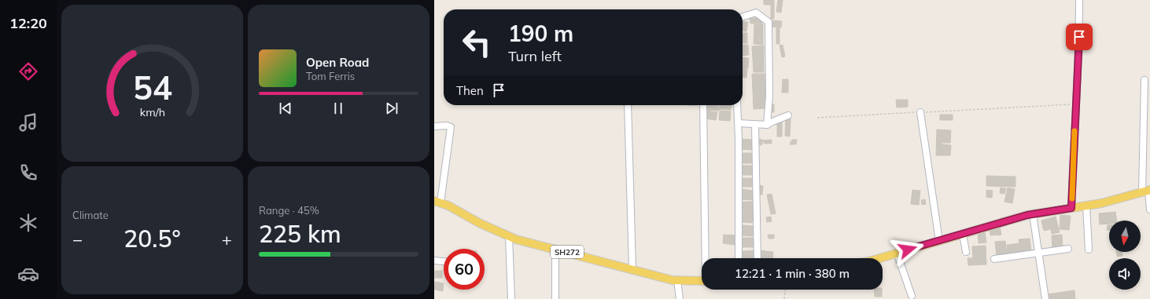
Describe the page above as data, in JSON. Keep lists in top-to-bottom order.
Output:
{
  "streets": {
    "main road": ["SH272"]
  },
  "north": "bottom",
  "page": {
    "tabs": "12:20",
    "turn": ["190 m", "Turn left"],
    "song": ["Open Road", "Tom Ferris"],
    "then": "Then",
    "tile": [
      "Climate",
      ["Range · 45%", "225 km"]
    ],
    "heat": ["−", "20.5°", "+"],
    "limit": "60",
    "trip": "12:21 · 1 min · 380 m",
    "gauge": ["54", "km/h"]
  }
}
